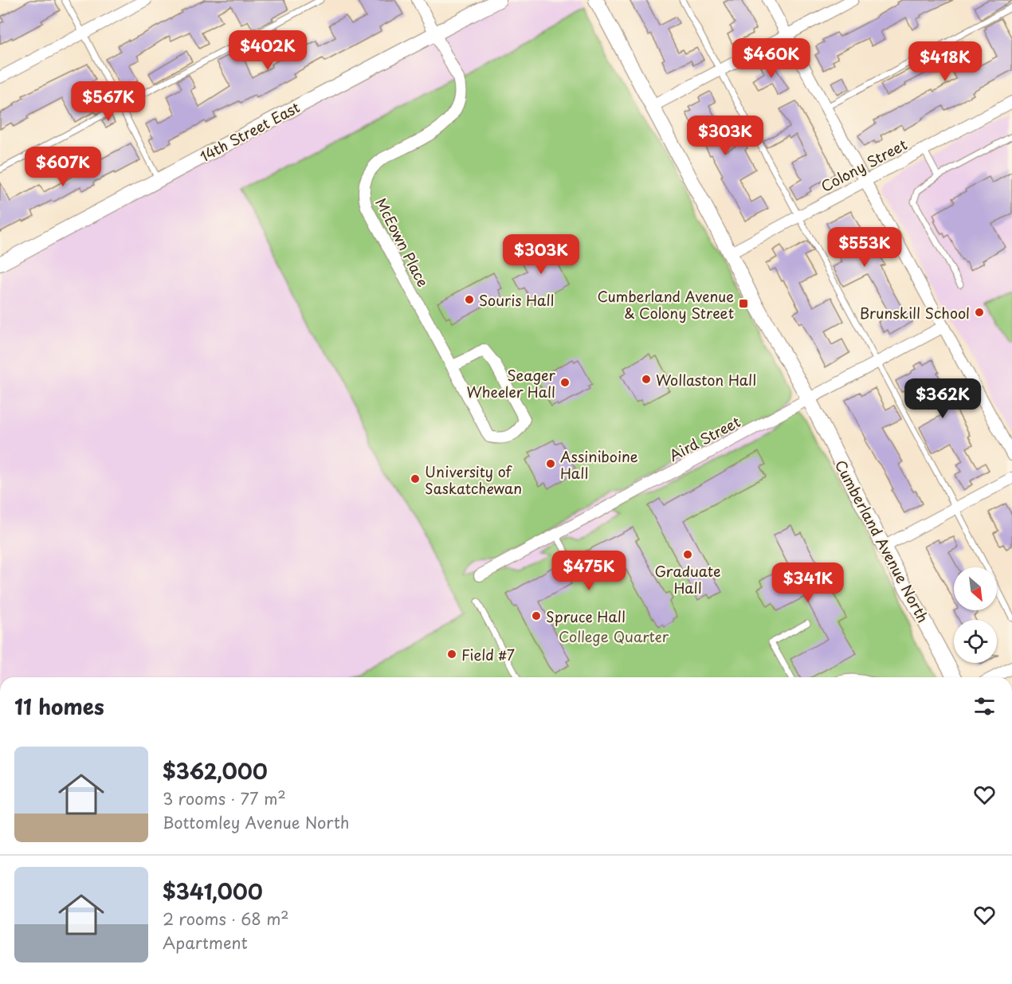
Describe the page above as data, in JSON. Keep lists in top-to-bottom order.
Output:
{
  "streets": {
    "main road": ["14th Street East", "Cumberland Avenue North"],
    "street": ["Colony Street", "McEown Place", "Aird Street"]
  },
  "crossings": [
    ["14th Street East", "McEown Place"],
    ["Colony Street", "Cumberland Avenue North"],
    ["Aird Street", "Cumberland Avenue North"]
  ],
  "parks": ["College Quarter"],
  "places": {
    "other": [
      "Souris Hall",
      "Brunskill School",
      "Wollaston Hall",
      "Seager Wheeler Hall",
      "Assiniboine Hall",
      "University of Saskatchewan",
      "Graduate Hall",
      "Spruce Hall",
      "Field #7"
    ],
    "transit": ["Cumberland Avenue & Colony Street"]
  },
  "north": "bottom right",
  "page": {
    "price": [
      "$402K",
      "$460K",
      "$418K",
      "$567K",
      "$303K",
      "$607K",
      "$553K",
      "$303K",
      "$362K",
      "$475K",
      "$341K"
    ],
    "heading": "11 homes",
    "list": [
      {
        "name": "$362,000",
        "note": "3 rooms · 77 m² · Bottomley Avenue North"
      },
      {
        "name": "$341,000",
        "note": "2 rooms · 68 m² · Apartment"
      }
    ]
  }
}
